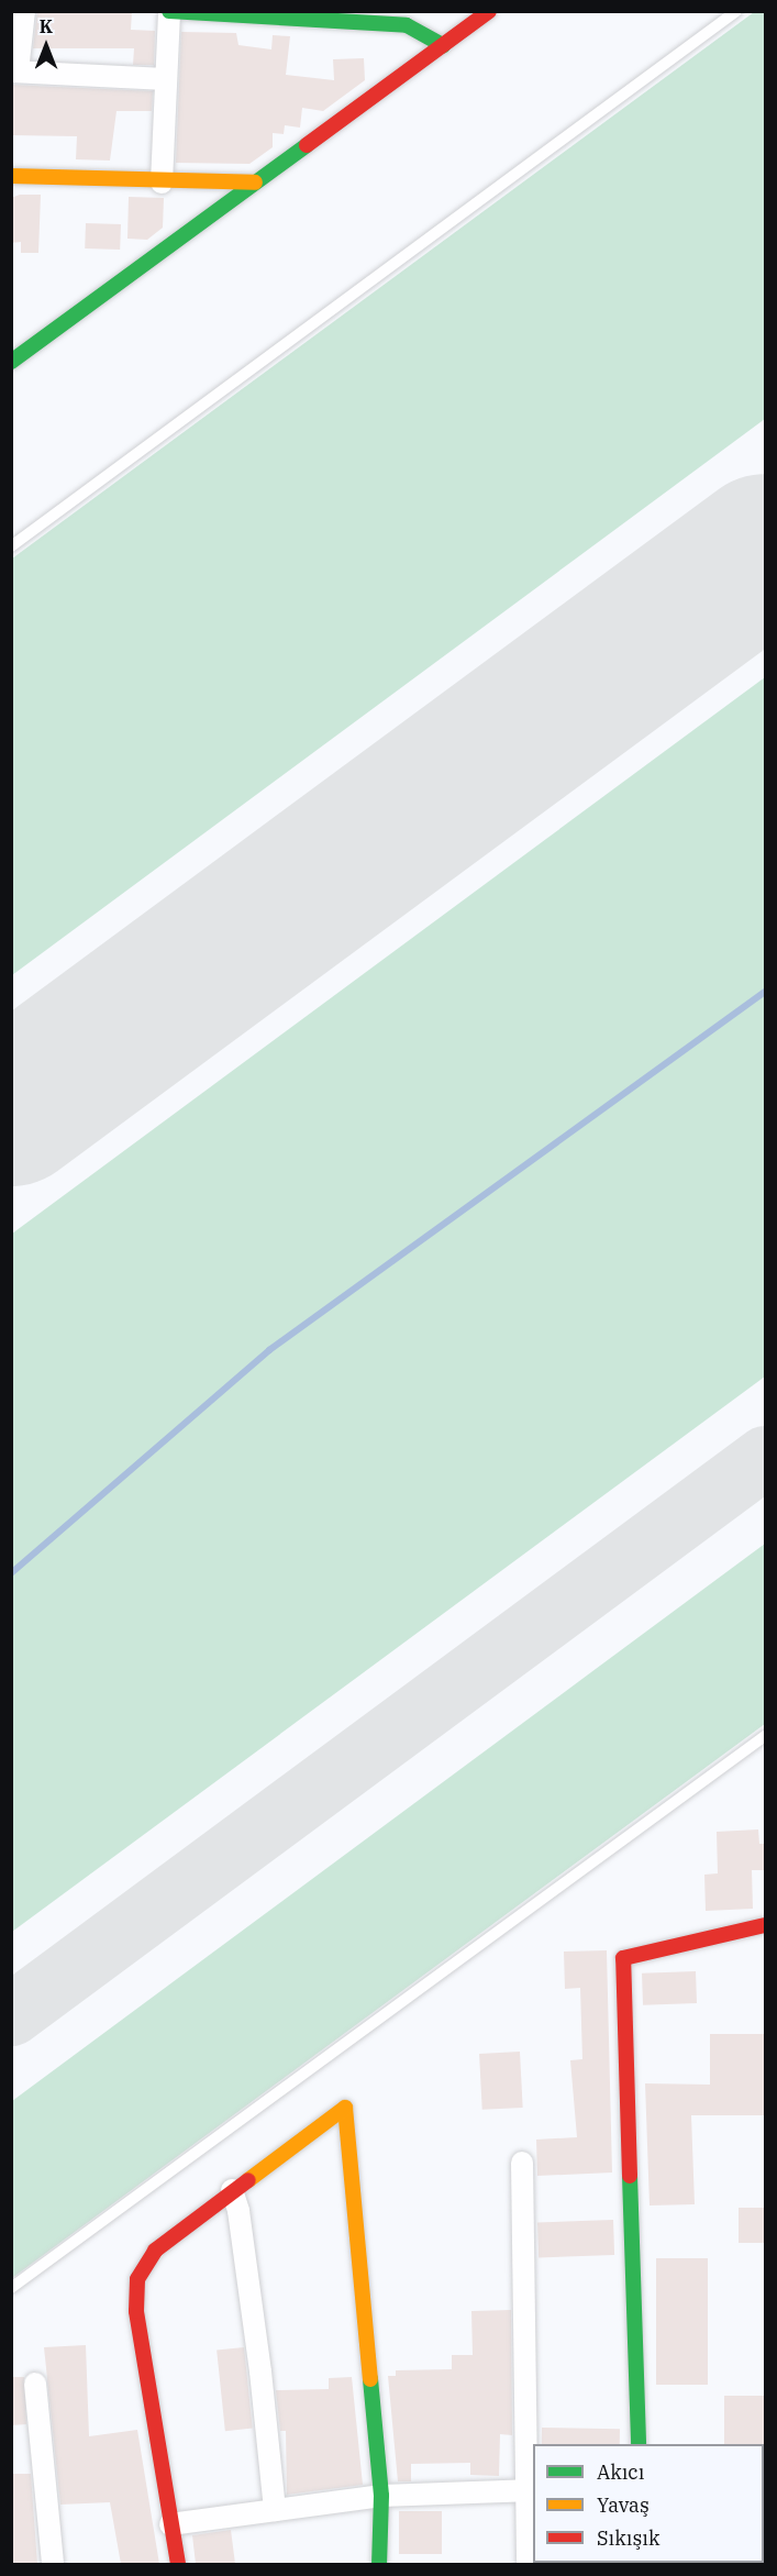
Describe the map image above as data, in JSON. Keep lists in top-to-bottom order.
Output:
{
  "legend": ["Akıcı", "Yavaş", "Sıkışık"],
  "north": "top"
}
